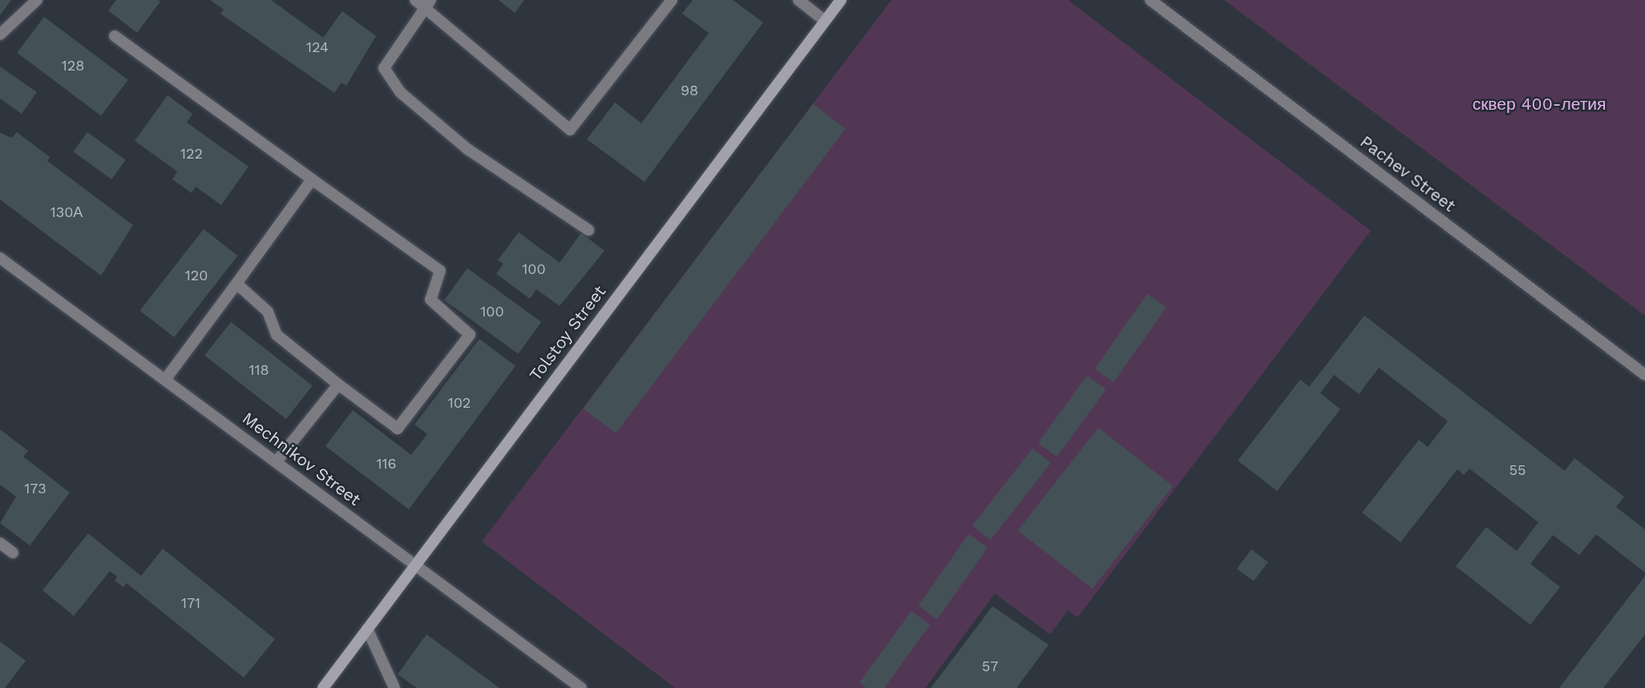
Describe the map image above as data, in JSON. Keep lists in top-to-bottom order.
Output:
{
  "streets": {
    "street": ["Pachev Street", "Tolstoy Street", "Mechnikov Street"]
  },
  "crossings": [
    ["Tolstoy Street", "Mechnikov Street"]
  ],
  "parks": ["сквер 400-летия"],
  "house_numbers": [
    "124",
    "128",
    "98",
    "122",
    "130А",
    "100",
    "120",
    "100",
    "118",
    "102",
    "116",
    "55",
    "173",
    "171",
    "57"
  ]
}
